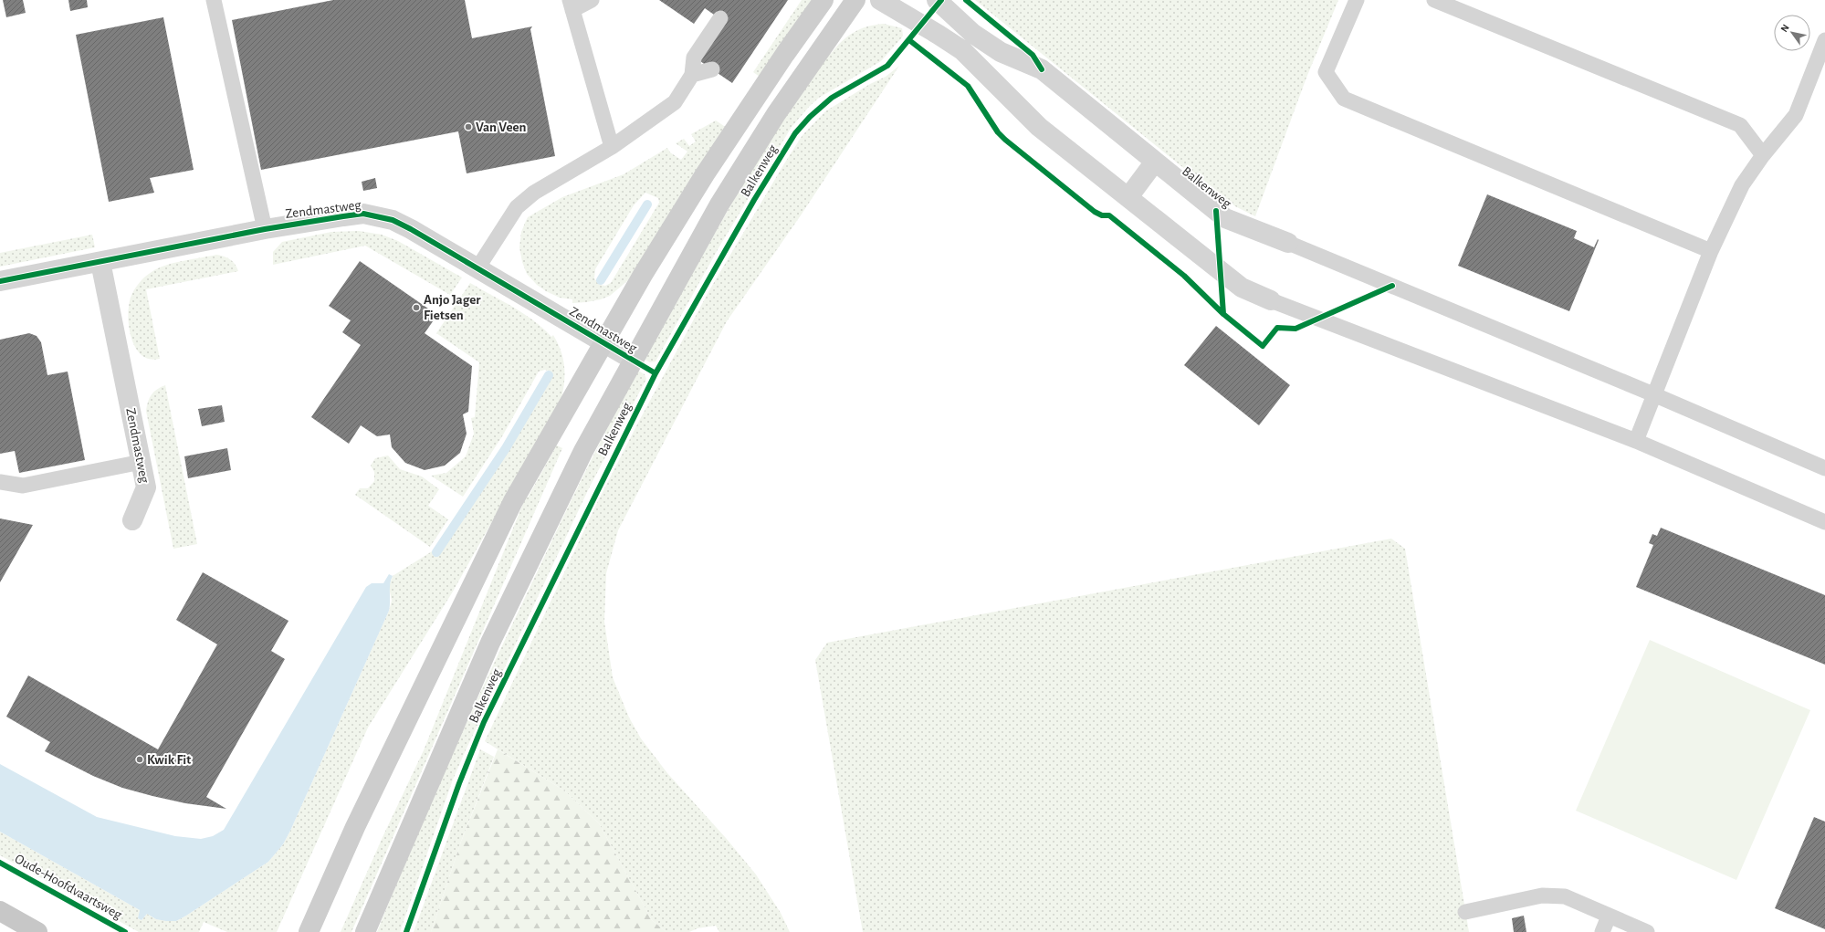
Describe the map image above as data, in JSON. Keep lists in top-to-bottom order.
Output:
{
  "streets": {
    "main road": ["Balkenweg"],
    "street": ["Zendmastweg"],
    "cycle path": ["Oude-Hoofdvaartsweg"]
  },
  "crossings": [
    ["Balkenweg", "Zendmastweg"]
  ],
  "places": ["Van Veen", "Anjo Jager Fietsen", "Kwik Fit"],
  "north": "top left"
}
